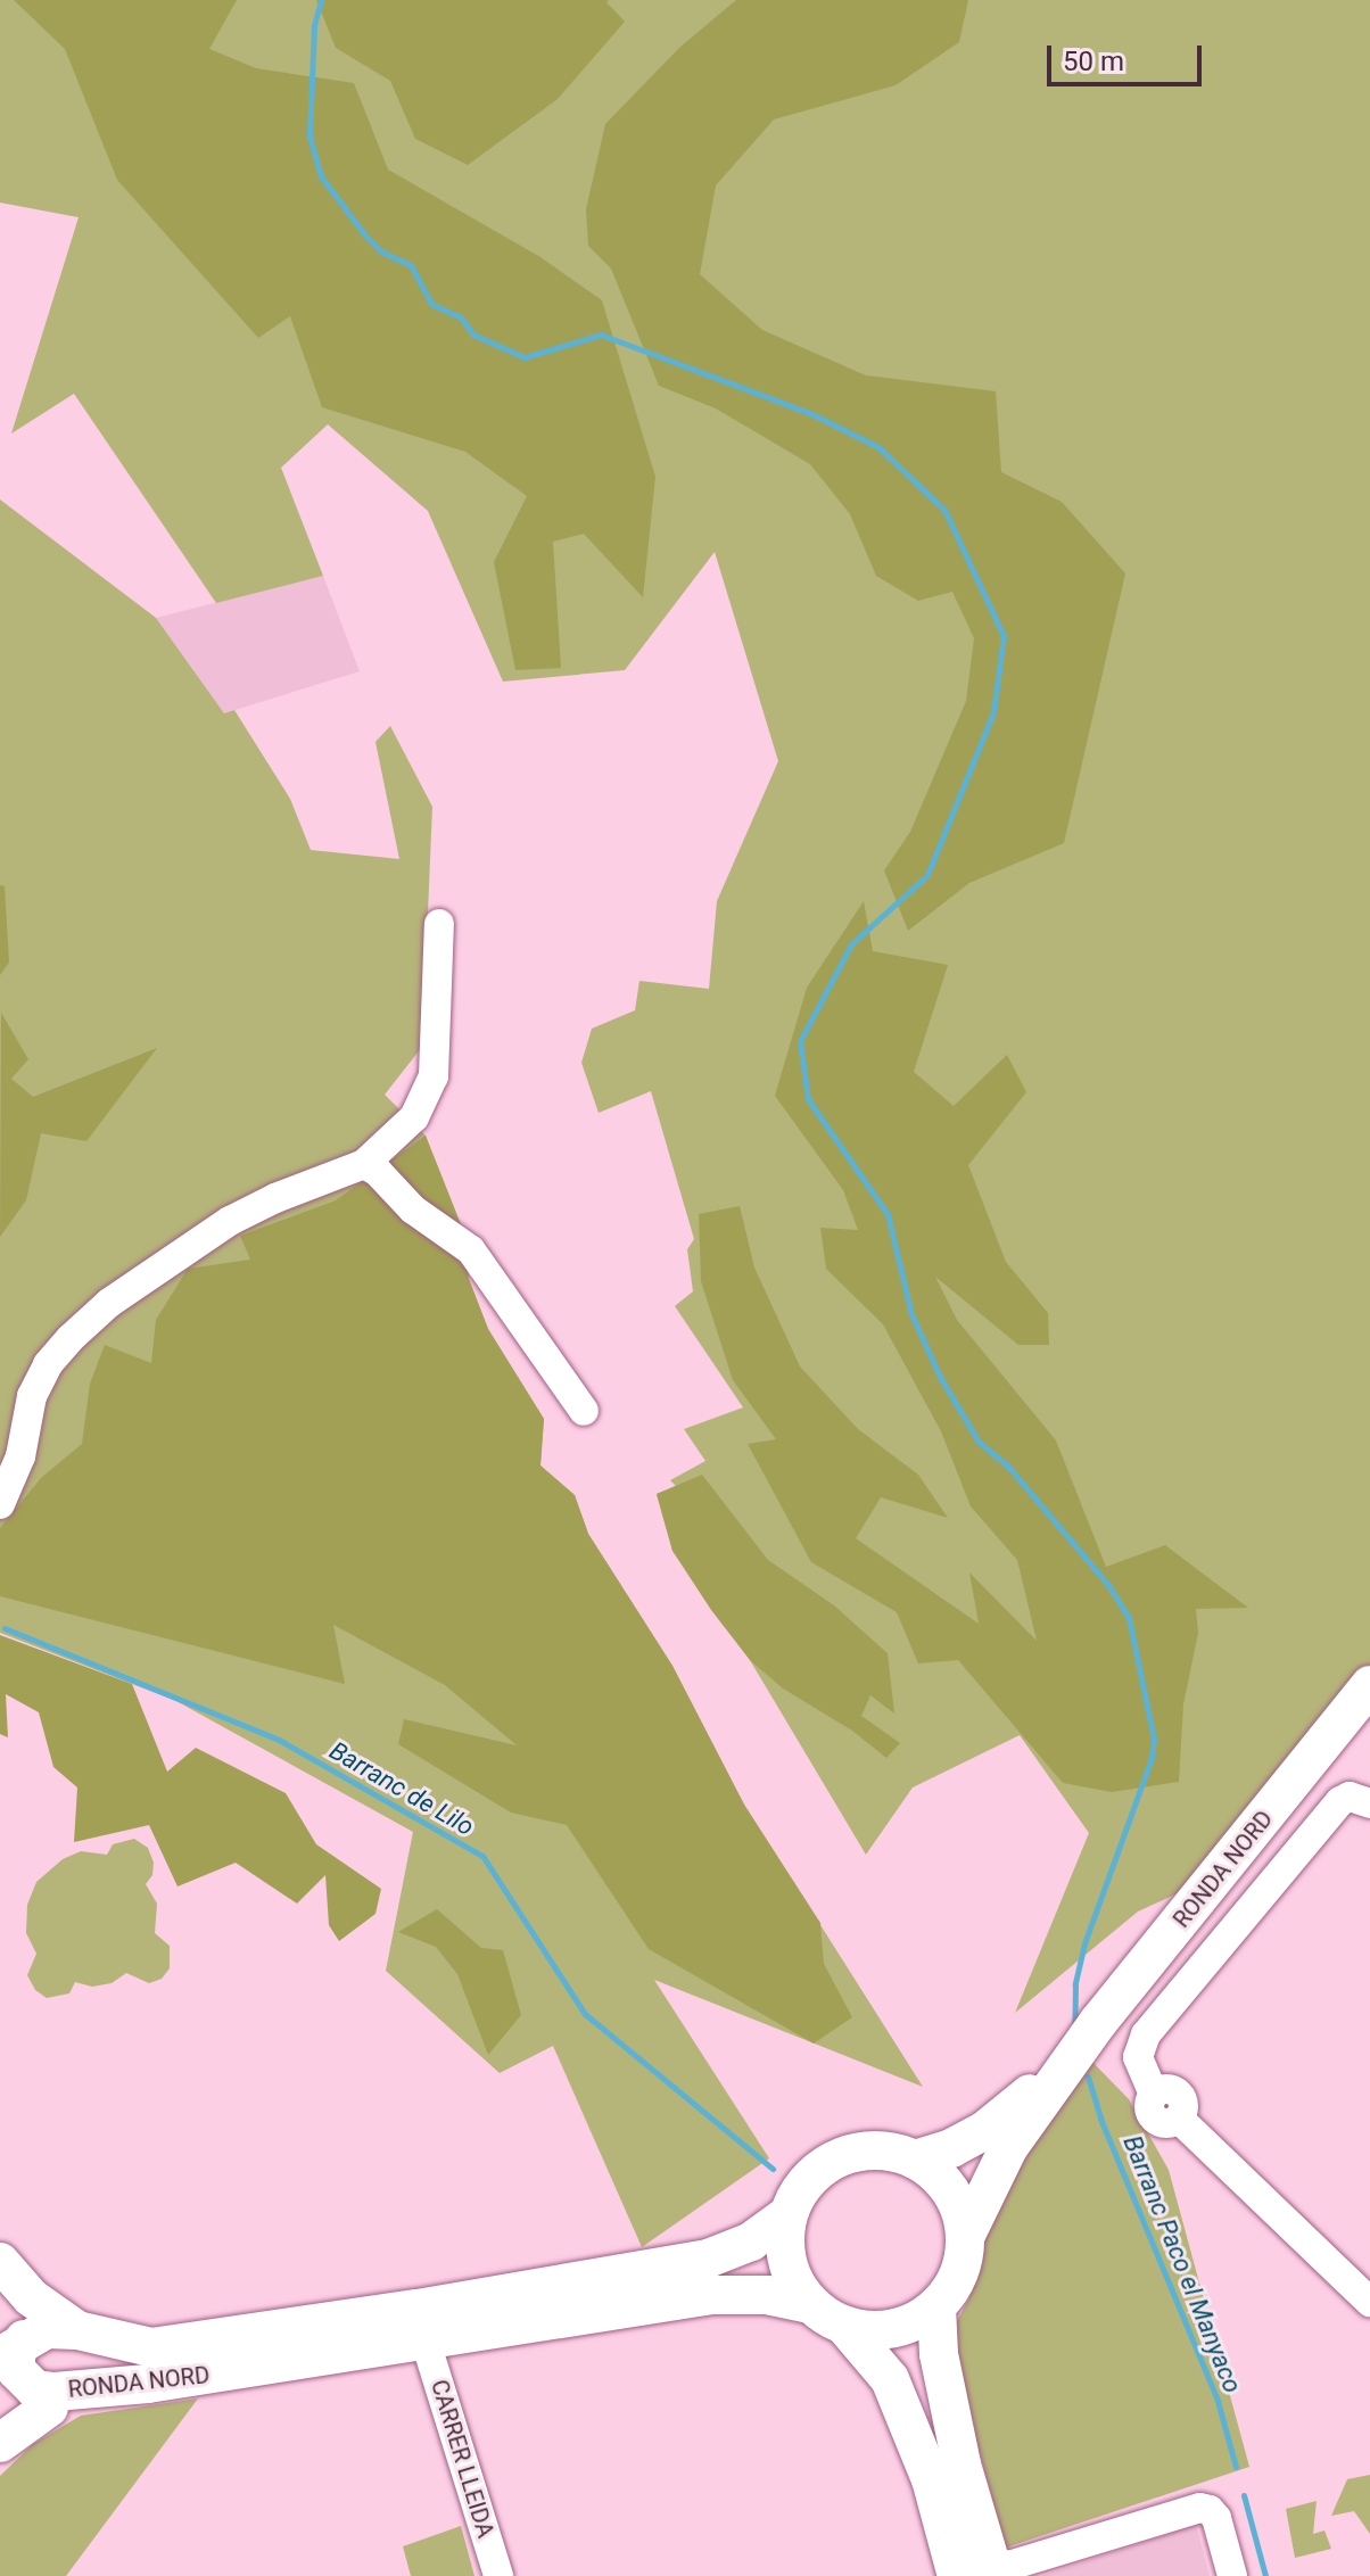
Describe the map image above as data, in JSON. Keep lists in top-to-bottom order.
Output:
{
  "streets": {
    "main road": ["RONDA NORD"],
    "street": ["CARRER LLEIDA"]
  },
  "crossings": [
    ["RONDA NORD", "CARRER LLEIDA"]
  ],
  "water": ["Barranc de Lilo", "Barranc Paco el Manyaco"],
  "scale_bar": "50 m"
}
